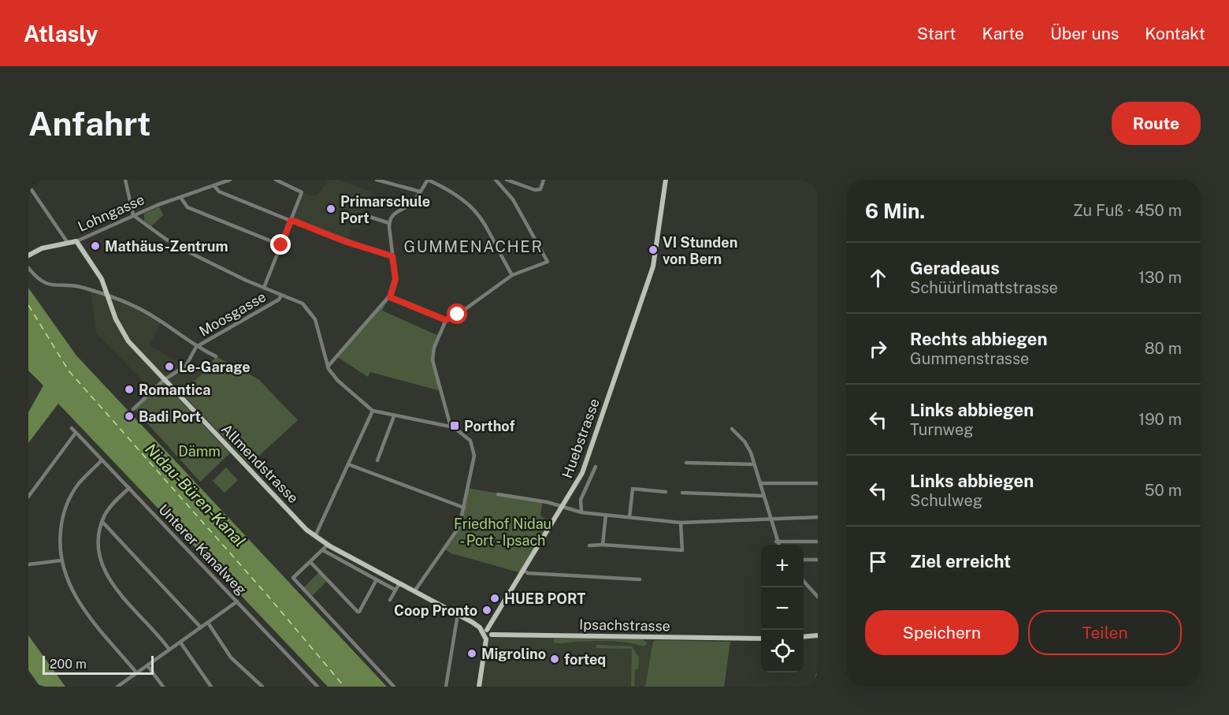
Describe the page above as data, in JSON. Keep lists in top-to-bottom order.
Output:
{
  "streets": {
    "main road": [
      "Lohngasse",
      "Huebstrasse",
      "Allmendstrasse",
      "Ipsachstrasse"
    ],
    "street": ["Moosgasse", "Unterer Kanalweg"]
  },
  "crossings": [
    ["Lohngasse", "Allmendstrasse"],
    ["Moosgasse", "Allmendstrasse"],
    ["Huebstrasse", "Allmendstrasse"]
  ],
  "districts": ["GUMMENACHER"],
  "water": ["Nidau-Büren-Kanal"],
  "parks": ["Dämm", "Friedhof Nidau - Port - Ipsach"],
  "places": {
    "other": [
      "Primarschule Port",
      "Mathäus-Zentrum",
      "VI Stunden von Bern",
      "Le-Garage",
      "Romantica",
      "Badi Port",
      "HUEB PORT",
      "Coop Pronto",
      "Migrolino",
      "forteq"
    ],
    "transit": ["Porthof"]
  },
  "scale_bar": "200 m",
  "page": {
    "header": "Atlasly",
    "nav": [
      "Start",
      "Karte",
      "Über uns",
      "Kontakt"
    ],
    "buttons": [
      "Route",
      ["Speichern", "Teilen"]
    ],
    "title": "Anfahrt",
    "heading": ["6 Min.", "Zu Fuß · 450 m"],
    "list": [
      ["Geradeaus", "Schüürlimattstrasse", "130 m"],
      ["Rechts abbiegen", "Gummenstrasse", "80 m"],
      ["Links abbiegen", "Turnweg", "190 m"],
      ["Links abbiegen", "Schulweg", "50 m"],
      "Ziel erreicht"
    ],
    "map_buttons": ["+", "−"],
    "scale": "200 m"
  }
}
